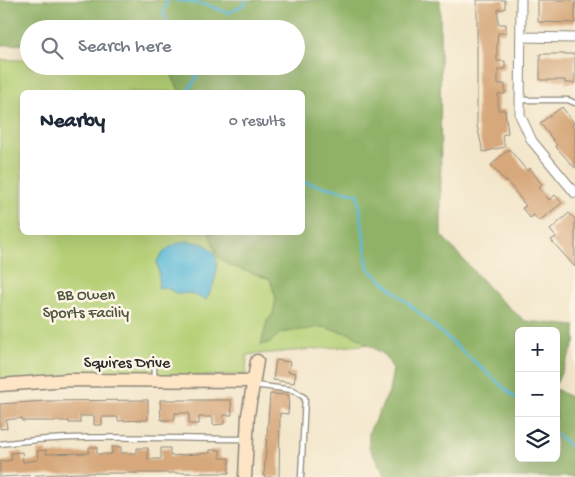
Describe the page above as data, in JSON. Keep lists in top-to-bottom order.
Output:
{
  "streets": {
    "street": ["Squires Drive"]
  },
  "parks": ["BB Owen Sports Faciliy"],
  "page": {
    "search": "Search here",
    "heading": ["Nearby", "0 results"],
    "map_buttons": ["+", "−"]
  }
}
